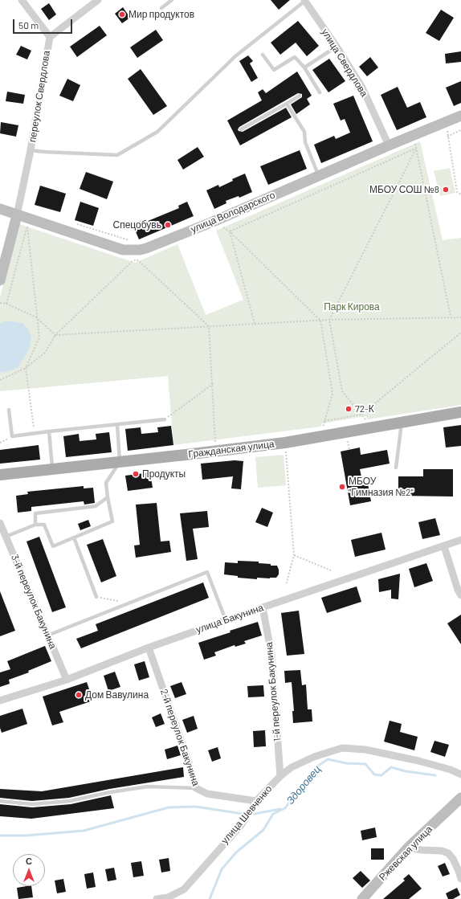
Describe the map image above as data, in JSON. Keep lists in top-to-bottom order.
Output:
{
  "streets": {
    "main road": ["Гражданская улица"],
    "street": [
      "улица Свердлова",
      "переулок Свердлова",
      "улица Володарского",
      "3-й переулок Бакунина",
      "улица Бакунина",
      "1-й переулок Бакунина",
      "2-й переулок Бакунина",
      "улица Шевченко",
      "Ржевская улица"
    ]
  },
  "crossings": [
    ["улица Свердлова", "улица Володарского"],
    ["переулок Свердлова", "улица Володарского"],
    ["3-й переулок Бакунина", "улица Бакунина"],
    ["улица Бакунина", "1-й переулок Бакунина"],
    ["улица Бакунина", "2-й переулок Бакунина"],
    ["1-й переулок Бакунина", "улица Шевченко"],
    ["2-й переулок Бакунина", "улица Шевченко"]
  ],
  "water": ["Здоровец"],
  "parks": ["Парк Кирова"],
  "places": [
    "Мир продуктов",
    "МБОУ СОШ №8",
    "Спецобувь",
    "72-К",
    "Продукты",
    "МБОУ \"Гимназия №2\"",
    "Дом Вавулина"
  ],
  "scale_bar": "50 m",
  "north": "top"
}
